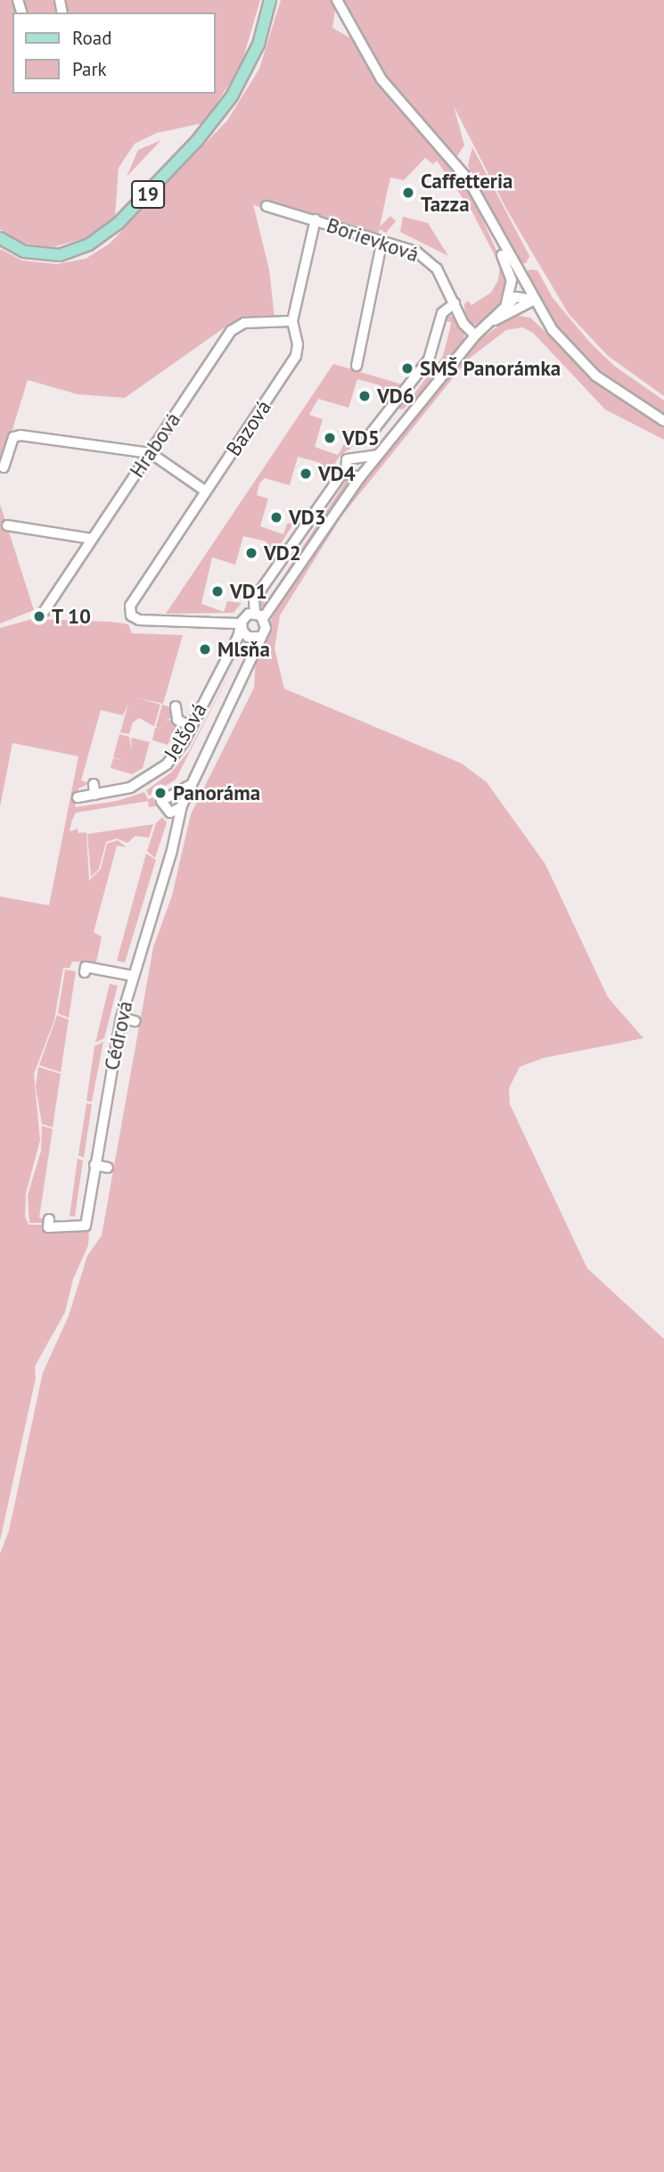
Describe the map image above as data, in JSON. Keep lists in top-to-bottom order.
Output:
{
  "streets": {
    "main road": ["19"],
    "street": [
      "Borievková",
      "Bazová",
      "Hrabová",
      "Jelšová",
      "Cédrová"
    ]
  },
  "crossings": [
    ["Borievková", "Bazová"],
    ["Bazová", "Hrabová"]
  ],
  "places": [
    "Caffetteria Tazza",
    "SMŠ Panorámka",
    "VD6",
    "VD5",
    "VD4",
    "VD3",
    "VD2",
    "VD1",
    "T 10",
    "Mlsňa",
    "Panoráma"
  ],
  "legend": ["Road", "Park"]
}
